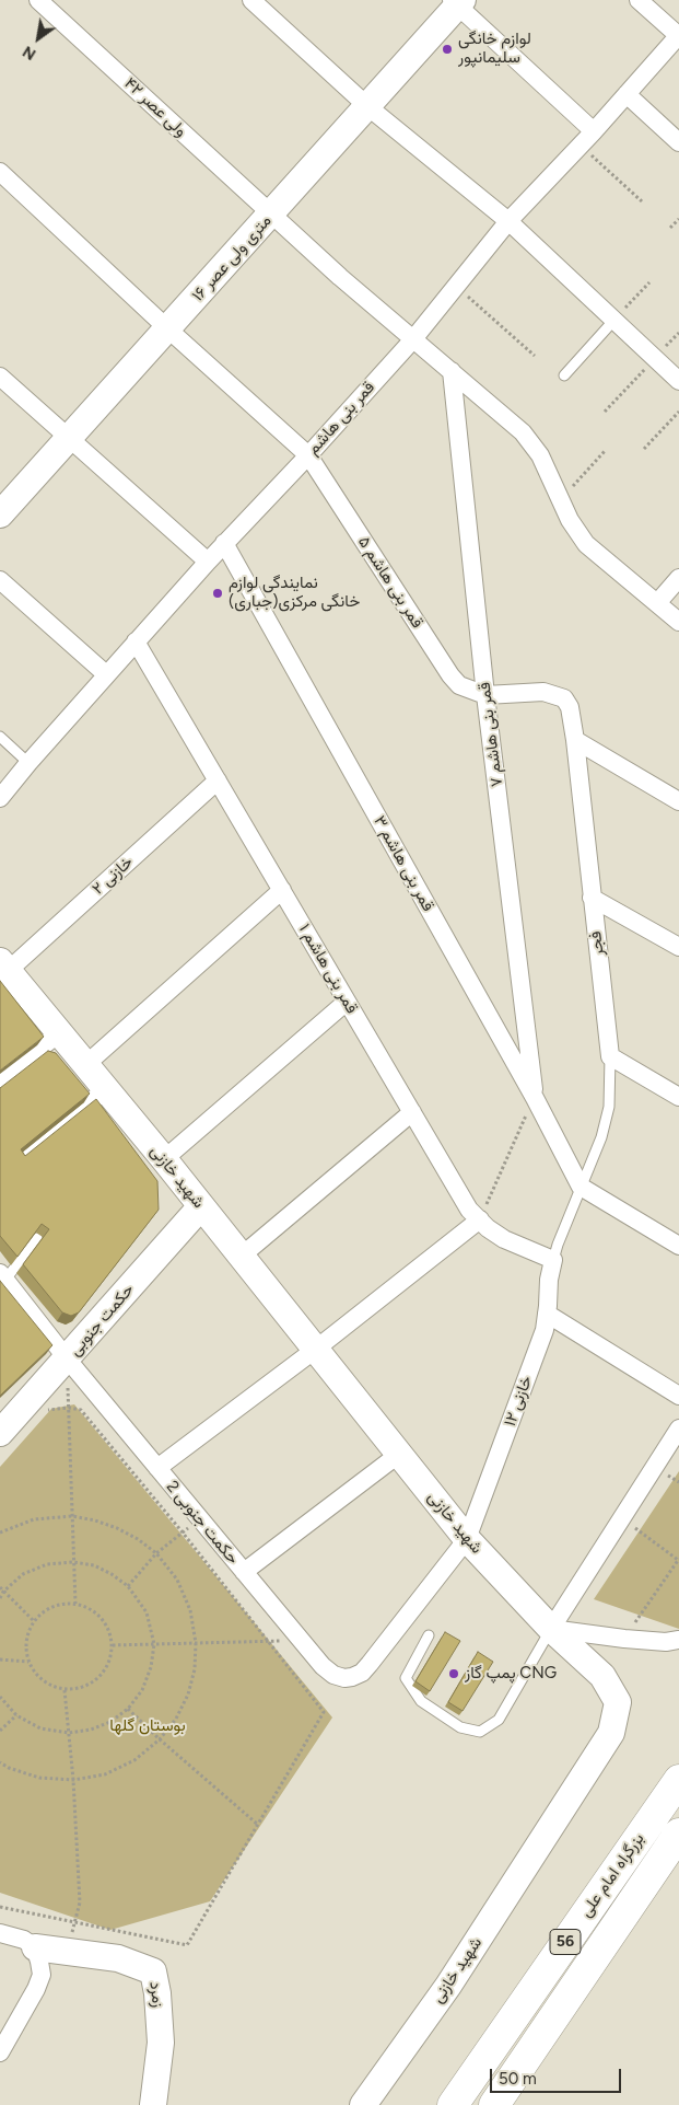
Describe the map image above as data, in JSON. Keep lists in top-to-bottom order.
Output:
{
  "streets": {
    "highway": ["بزرگراه امام علی", "56"],
    "street": [
      "ولی عصر ۴۲",
      "۱۶ متری ولی عصر",
      "قمر بنی هاشم",
      "قمر بنی هاشم ۵",
      "قمر بنی هاشم ۷",
      "قمر بنی هاشم ۳",
      "خازنی ۲",
      "فجر",
      "قمر بنی هاشم ۱",
      "شهید خازنی",
      "حکمت جنوبی",
      "خازنی ۱۲",
      "حکمت جنوبی 2",
      "زمرد"
    ]
  },
  "crossings": [
    ["ولی عصر ۴۲", "۱۶ متری ولی عصر"],
    ["ولی عصر ۴۲", "قمر بنی هاشم"],
    ["ولی عصر ۴۲", "قمر بنی هاشم ۷"],
    ["۱۶ متری ولی عصر", "قمر بنی هاشم ۵"],
    ["قمر بنی هاشم", "قمر بنی هاشم ۵"],
    ["قمر بنی هاشم", "قمر بنی هاشم ۳"],
    ["قمر بنی هاشم", "قمر بنی هاشم ۱"],
    ["قمر بنی هاشم ۵", "قمر بنی هاشم ۷"],
    ["قمر بنی هاشم ۵", "فجر"],
    ["قمر بنی هاشم ۷", "قمر بنی هاشم ۳"],
    ["قمر بنی هاشم ۷", "فجر"],
    ["قمر بنی هاشم ۳", "فجر"],
    ["خازنی ۲", "قمر بنی هاشم ۱"],
    ["خازنی ۲", "شهید خازنی"],
    ["فجر", "قمر بنی هاشم ۱"],
    ["فجر", "خازنی ۱۲"],
    ["قمر بنی هاشم ۱", "خازنی ۱۲"],
    ["شهید خازنی", "حکمت جنوبی"],
    ["شهید خازنی", "خازنی ۱۲"],
    ["حکمت جنوبی", "حکمت جنوبی 2"],
    ["خازنی ۱۲", "حکمت جنوبی 2"]
  ],
  "parks": ["بوستان گلها"],
  "places": ["لوازم خانگی سلیمانپور", "نمایندگی لوازم خانگی مرکزی(جباری)", "پمپ گاز CNG"],
  "scale_bar": "50 m",
  "north": "bottom left"
}
